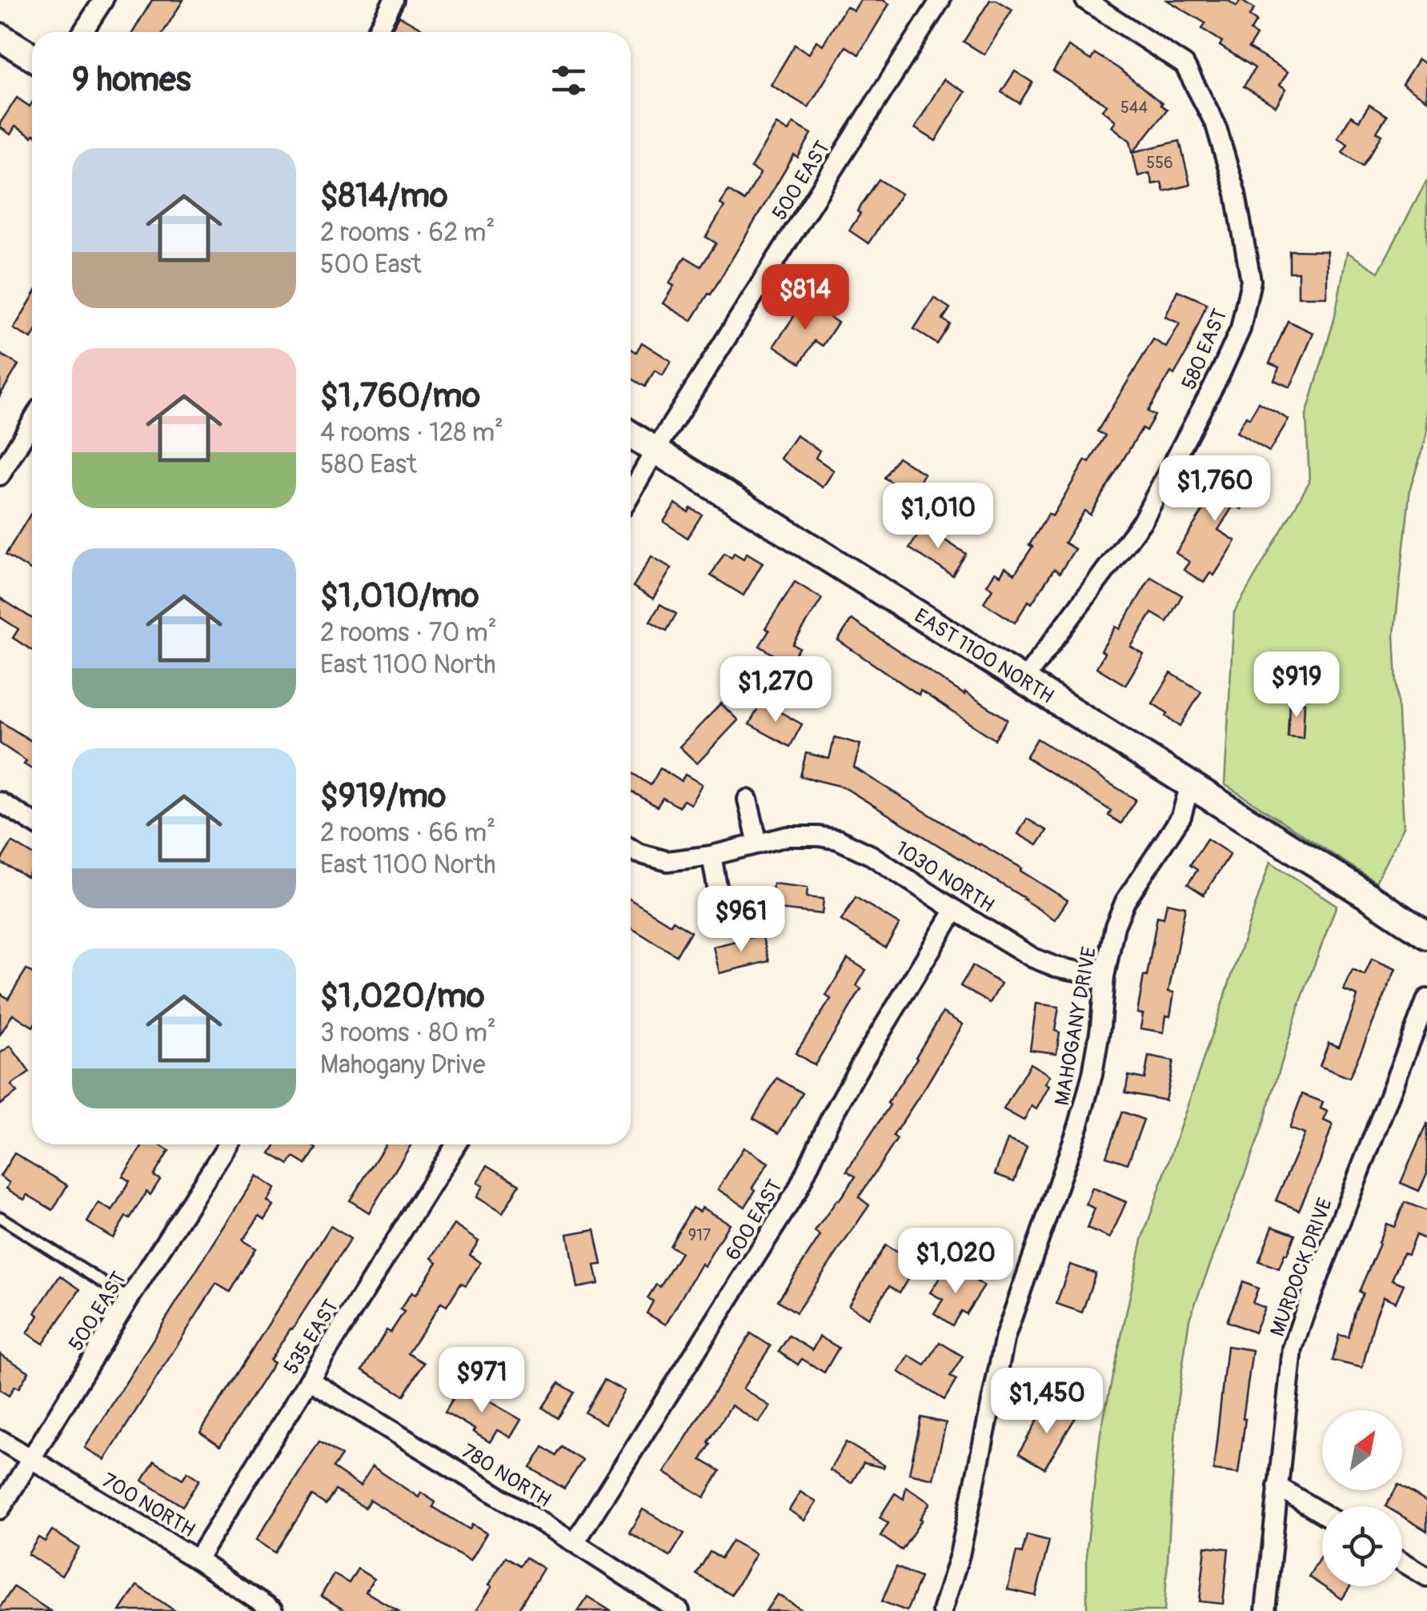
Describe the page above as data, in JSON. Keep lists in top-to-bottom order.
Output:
{
  "streets": {
    "street": [
      "500 EAST",
      "580 EAST",
      "EAST 1100 NORTH",
      "1030 NORTH",
      "MAHOGANY DRIVE",
      "600 EAST",
      "MURDOCK DRIVE",
      "535 EAST",
      "780 NORTH",
      "700 NORTH"
    ]
  },
  "crossings": [
    ["500 EAST", "EAST 1100 NORTH"],
    ["500 EAST", "700 NORTH"],
    ["580 EAST", "EAST 1100 NORTH"],
    ["EAST 1100 NORTH", "MAHOGANY DRIVE"],
    ["1030 NORTH", "MAHOGANY DRIVE"],
    ["1030 NORTH", "600 EAST"],
    ["600 EAST", "780 NORTH"],
    ["535 EAST", "780 NORTH"],
    ["535 EAST", "700 NORTH"]
  ],
  "house_numbers": ["544", "556", "917"],
  "north": "top right",
  "page": {
    "heading": "9 homes",
    "list": [
      {
        "name": "$814/mo",
        "note": "2 rooms · 62 m² · 500 East"
      },
      {
        "name": "$1,760/mo",
        "note": "4 rooms · 128 m² · 580 East"
      },
      {
        "name": "$1,010/mo",
        "note": "2 rooms · 70 m² · East 1100 North"
      },
      {
        "name": "$919/mo",
        "note": "2 rooms · 66 m² · East 1100 North"
      },
      {
        "name": "$1,020/mo",
        "note": "3 rooms · 80 m² · Mahogany Drive"
      }
    ],
    "price": [
      "$814",
      "$1,760",
      "$1,010",
      "$919",
      "$1,270",
      "$961",
      "$1,020",
      "$971",
      "$1,450"
    ]
  }
}
